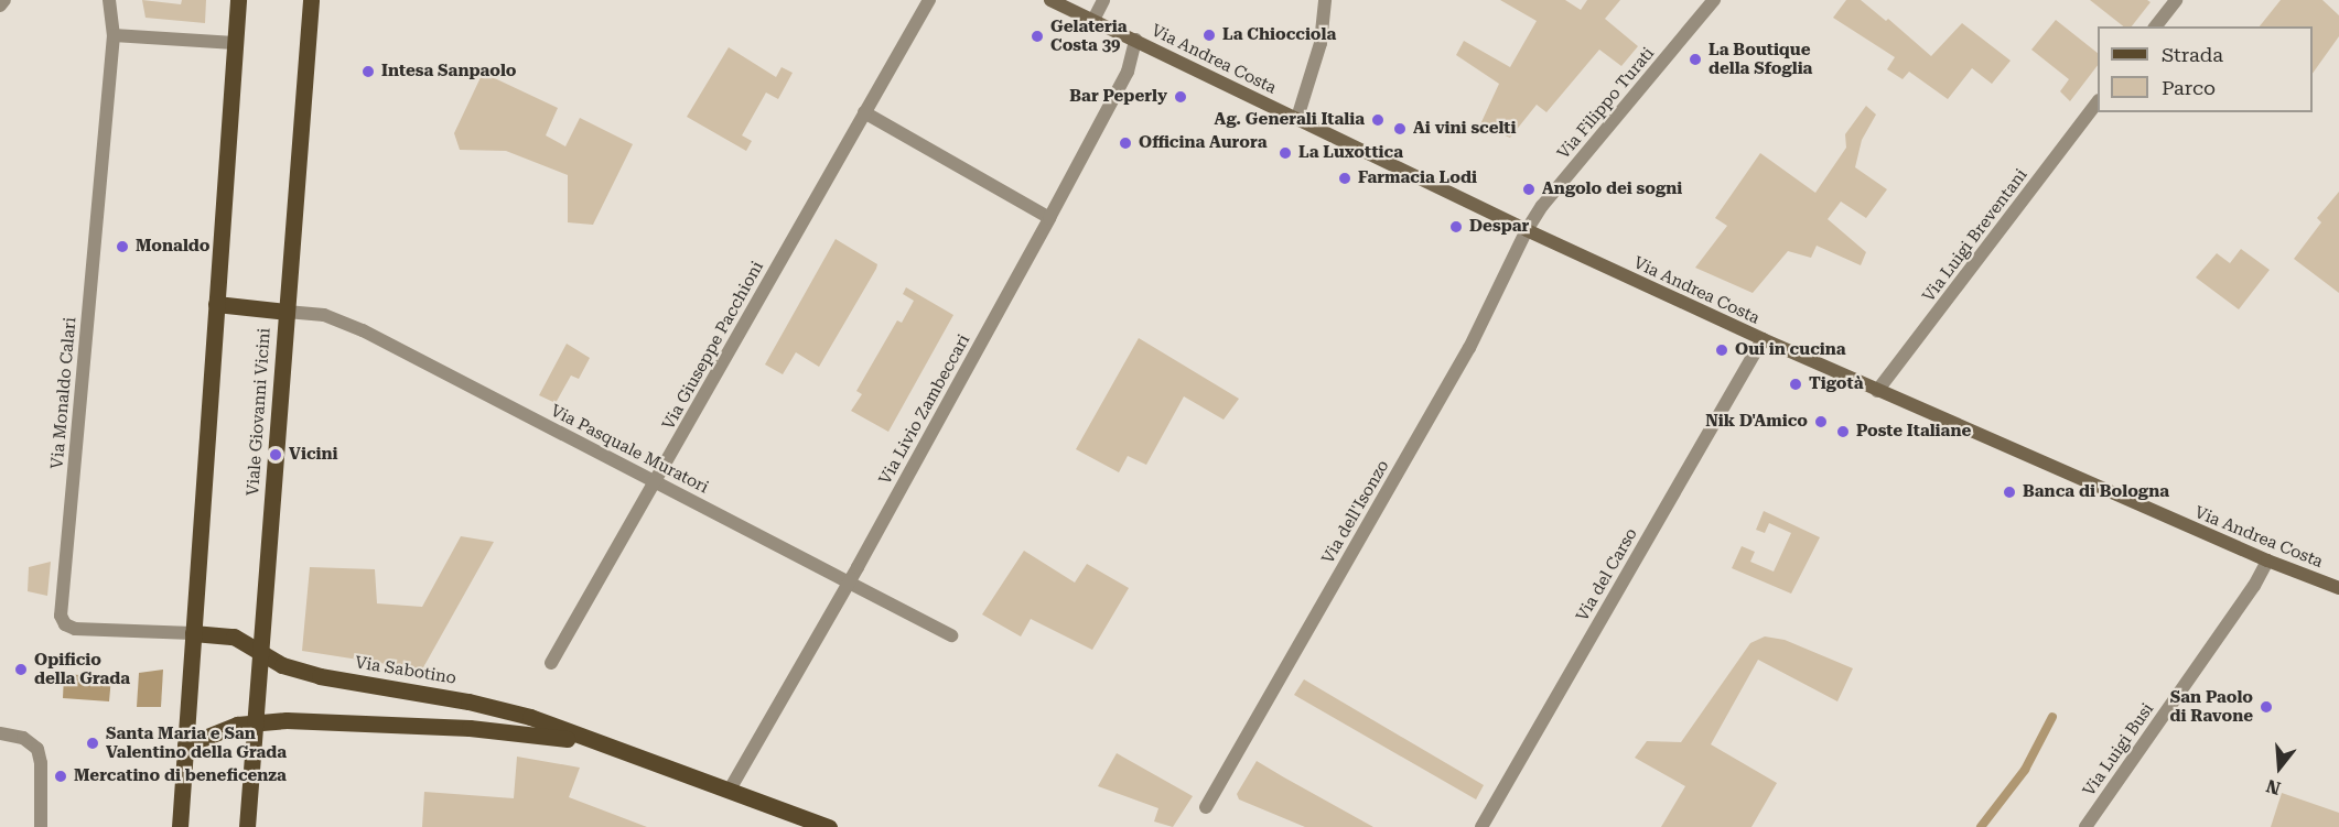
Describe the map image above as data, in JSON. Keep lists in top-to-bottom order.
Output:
{
  "streets": {
    "main road": ["Via Andrea Costa", "Viale Giovanni Vicini", "Via Sabotino"],
    "street": [
      "Via Filippo Turati",
      "Via Luigi Breventani",
      "Via Giuseppe Pacchioni",
      "Via Monaldo Calari",
      "Via Livio Zambeccari",
      "Via Pasquale Muratori",
      "Via dell'Isonzo",
      "Via del Carso",
      "Via Luigi Busi"
    ]
  },
  "crossings": [
    ["Via Andrea Costa", "Via Filippo Turati"],
    ["Via Andrea Costa", "Via Luigi Breventani"],
    ["Via Andrea Costa", "Via Livio Zambeccari"],
    ["Via Andrea Costa", "Via dell'Isonzo"],
    ["Via Andrea Costa", "Via del Carso"],
    ["Via Andrea Costa", "Via Luigi Busi"],
    ["Via Filippo Turati", "Via dell'Isonzo"],
    ["Via Giuseppe Pacchioni", "Via Pasquale Muratori"],
    ["Via Monaldo Calari", "Via Sabotino"],
    ["Via Livio Zambeccari", "Via Pasquale Muratori"],
    ["Via Livio Zambeccari", "Via Sabotino"],
    ["Viale Giovanni Vicini", "Via Pasquale Muratori"],
    ["Viale Giovanni Vicini", "Via Sabotino"]
  ],
  "places": [
    "La Chiocciola",
    "Gelateria Costa 39",
    "La Boutique della Sfoglia",
    "Intesa Sanpaolo",
    "Bar Peperly",
    "Ag. Generali Italia",
    "Ai vini scelti",
    "Officina Aurora",
    "La Luxottica",
    "Farmacia Lodi",
    "Angolo dei sogni",
    "Despar",
    "Monaldo",
    "Oui in cucina",
    "Tigotà",
    "Nik D'Amico",
    "Poste Italiane",
    "Vicini",
    "Banca di Bologna",
    "Opificio della Grada",
    "San Paolo di Ravone",
    "Santa Maria e San Valentino della Grada",
    "Mercatino di beneficenza"
  ],
  "legend": ["Strada", "Parco"],
  "north": "bottom"
}
